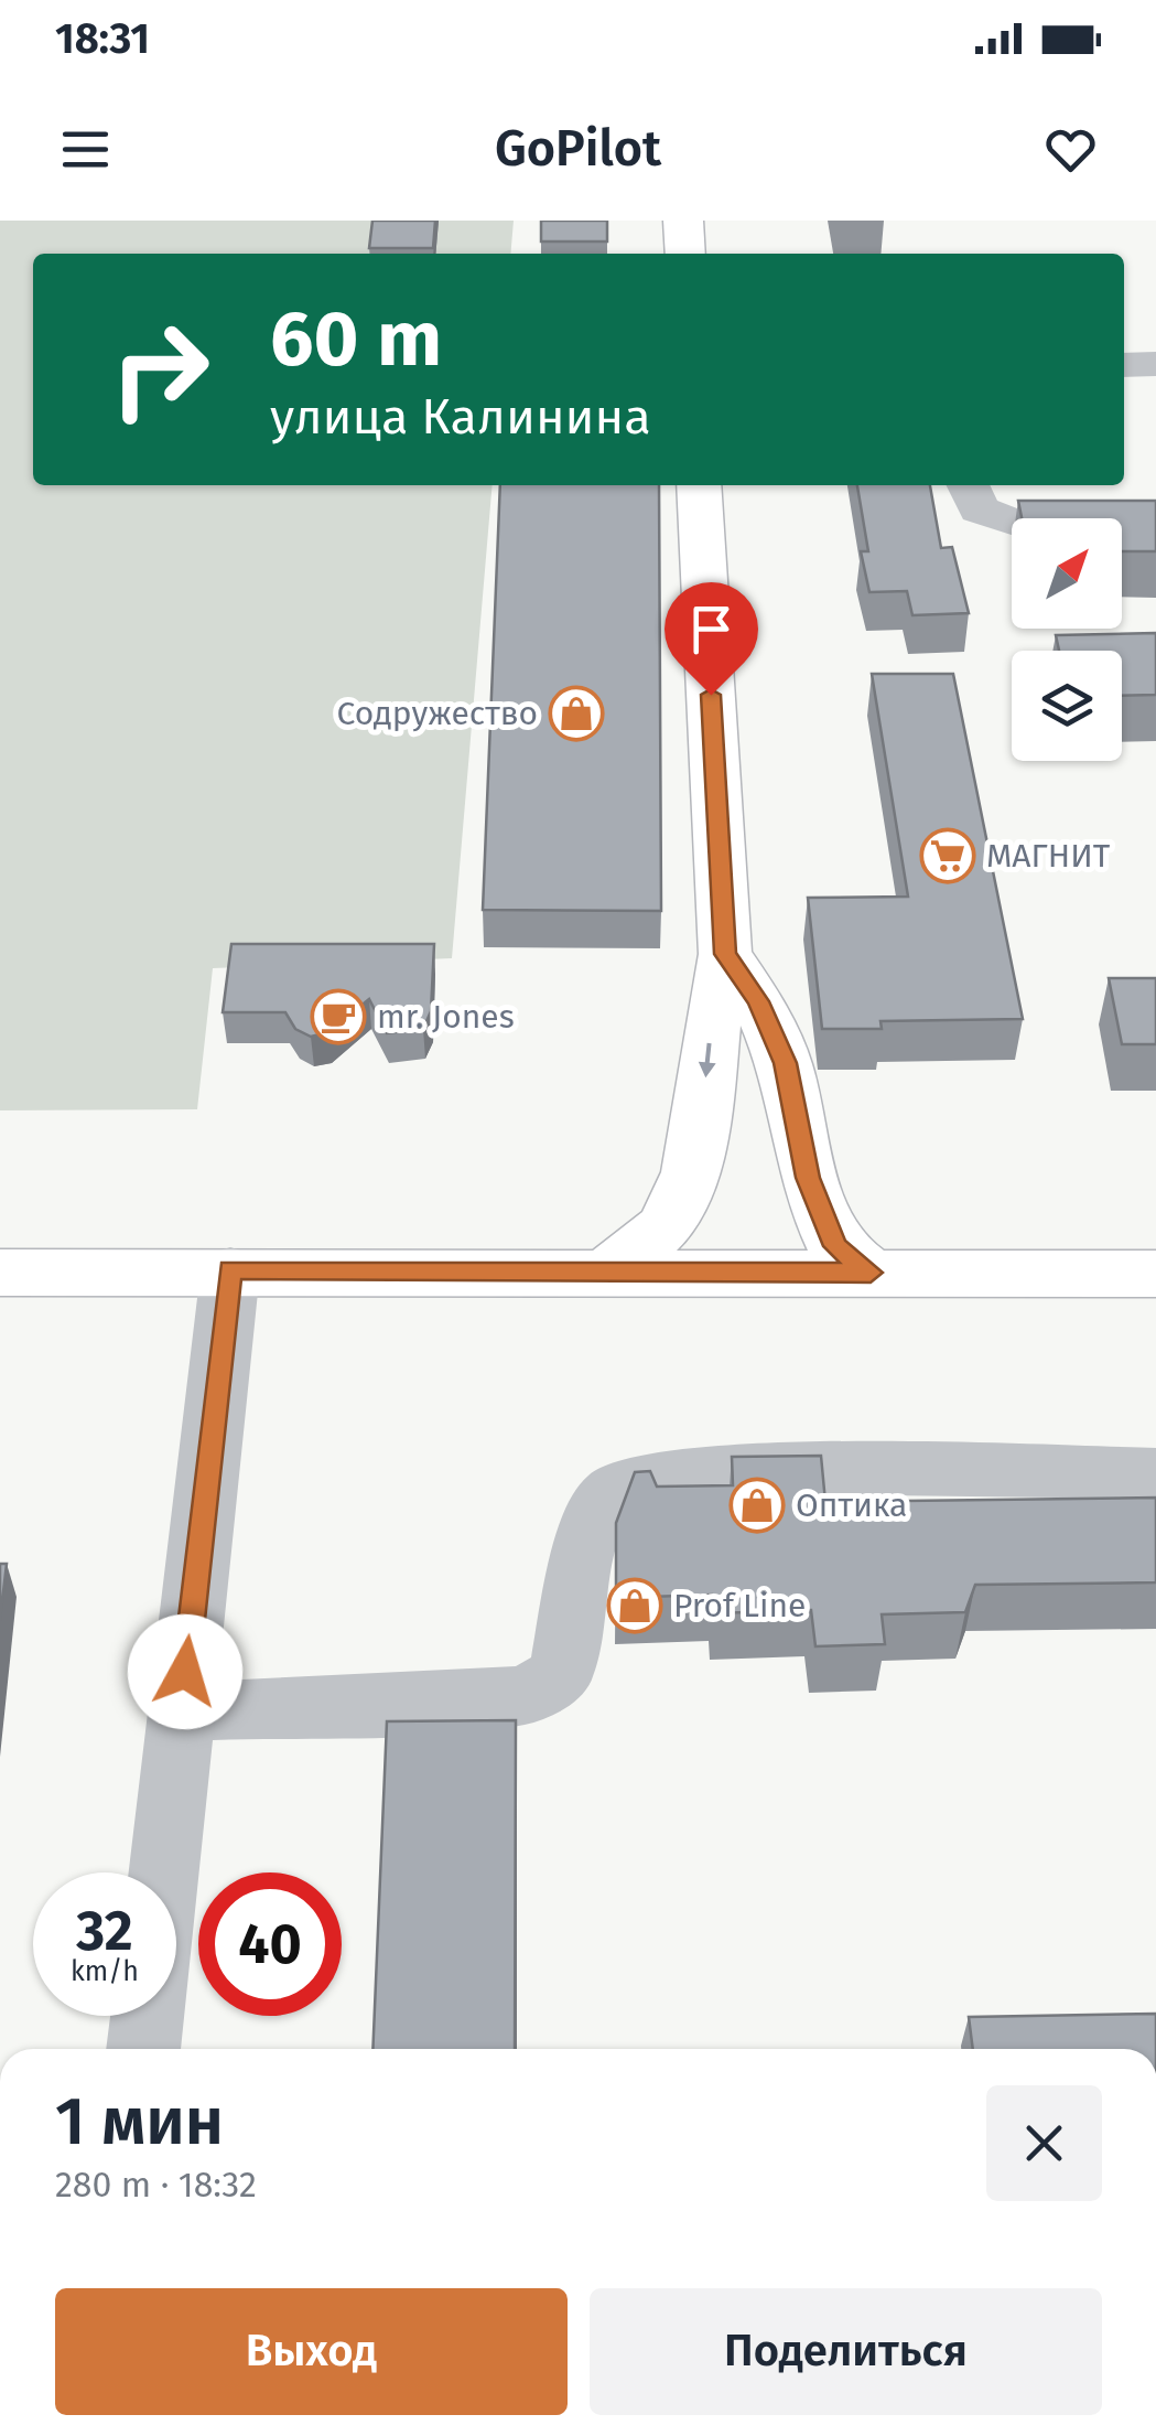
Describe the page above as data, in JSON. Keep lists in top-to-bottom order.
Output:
{
  "places": {
    "shop": ["Содружество", "Оптика", "Prof Line"],
    "supermarket": ["МАГНИТ"],
    "cafe": ["mr. Jones"]
  },
  "north": "top right",
  "page": {
    "status": "18:31",
    "header": "GoPilot",
    "turn": ["60 m", "улица Калинина"],
    "speed": "32 km/h",
    "limit": "40",
    "heading": ["1 мин", "280 m · 18:32"],
    "buttons": ["Выход", "Поделиться"]
  }
}
